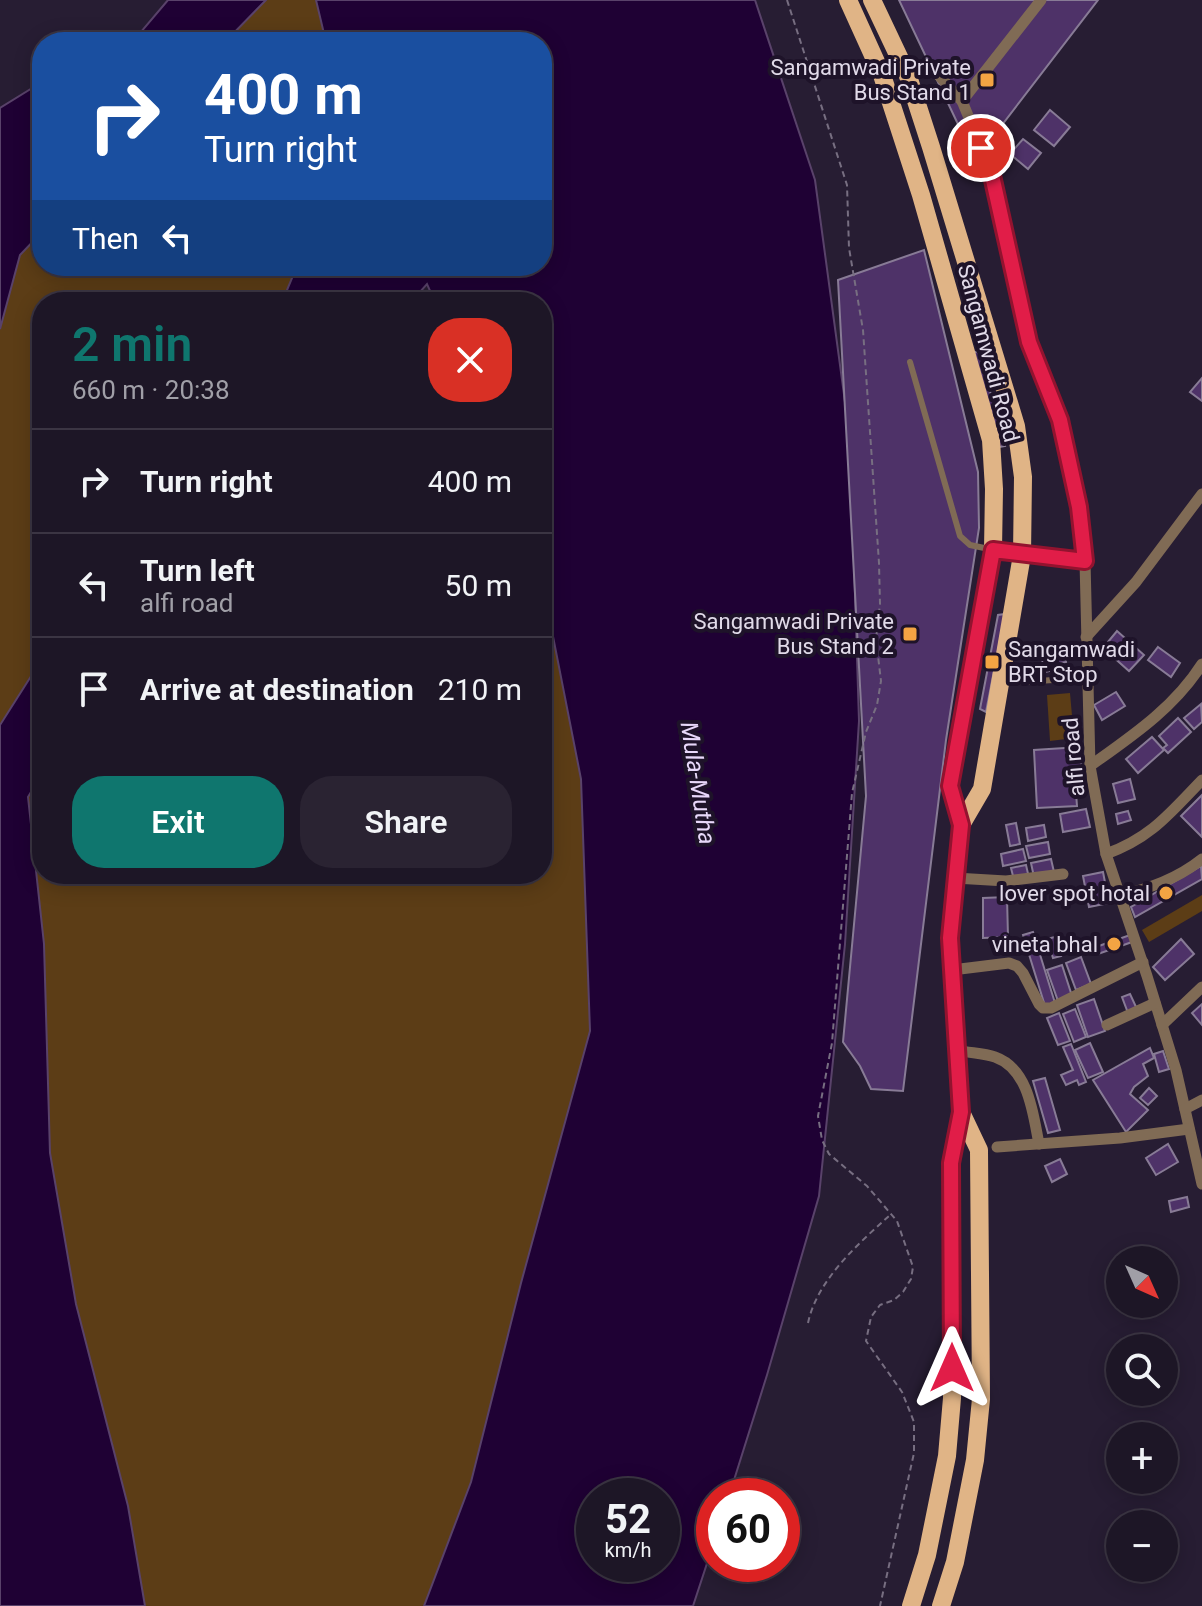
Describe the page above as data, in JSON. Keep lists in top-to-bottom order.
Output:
{
  "streets": {
    "main road": ["Sangamwadi Road"],
    "street": ["alfi road"]
  },
  "crossings": [
    ["Sangamwadi Road", "alfi road"]
  ],
  "water": ["Mula-Mutha"],
  "places": {
    "transit": ["Sangamwadi Private Bus Stand 1", "Sangamwadi Private Bus Stand 2", "Sangamwadi BRT Stop"],
    "other": ["lover spot hotal", "vineta bhal"]
  },
  "north": "bottom right",
  "page": {
    "turn": ["400 m", "Turn right"],
    "then": "Then",
    "heading": ["2 min", "660 m · 20:38"],
    "list": [
      {
        "name": "Turn right",
        "value": "400 m"
      },
      {
        "name": "Turn left",
        "note": "alfi road",
        "value": "50 m"
      },
      {
        "name": "Arrive at destination",
        "value": "210 m"
      }
    ],
    "buttons": ["Exit", "Share"],
    "map_buttons": ["+", "−"],
    "speed": "52 km/h",
    "limit": "60"
  }
}
